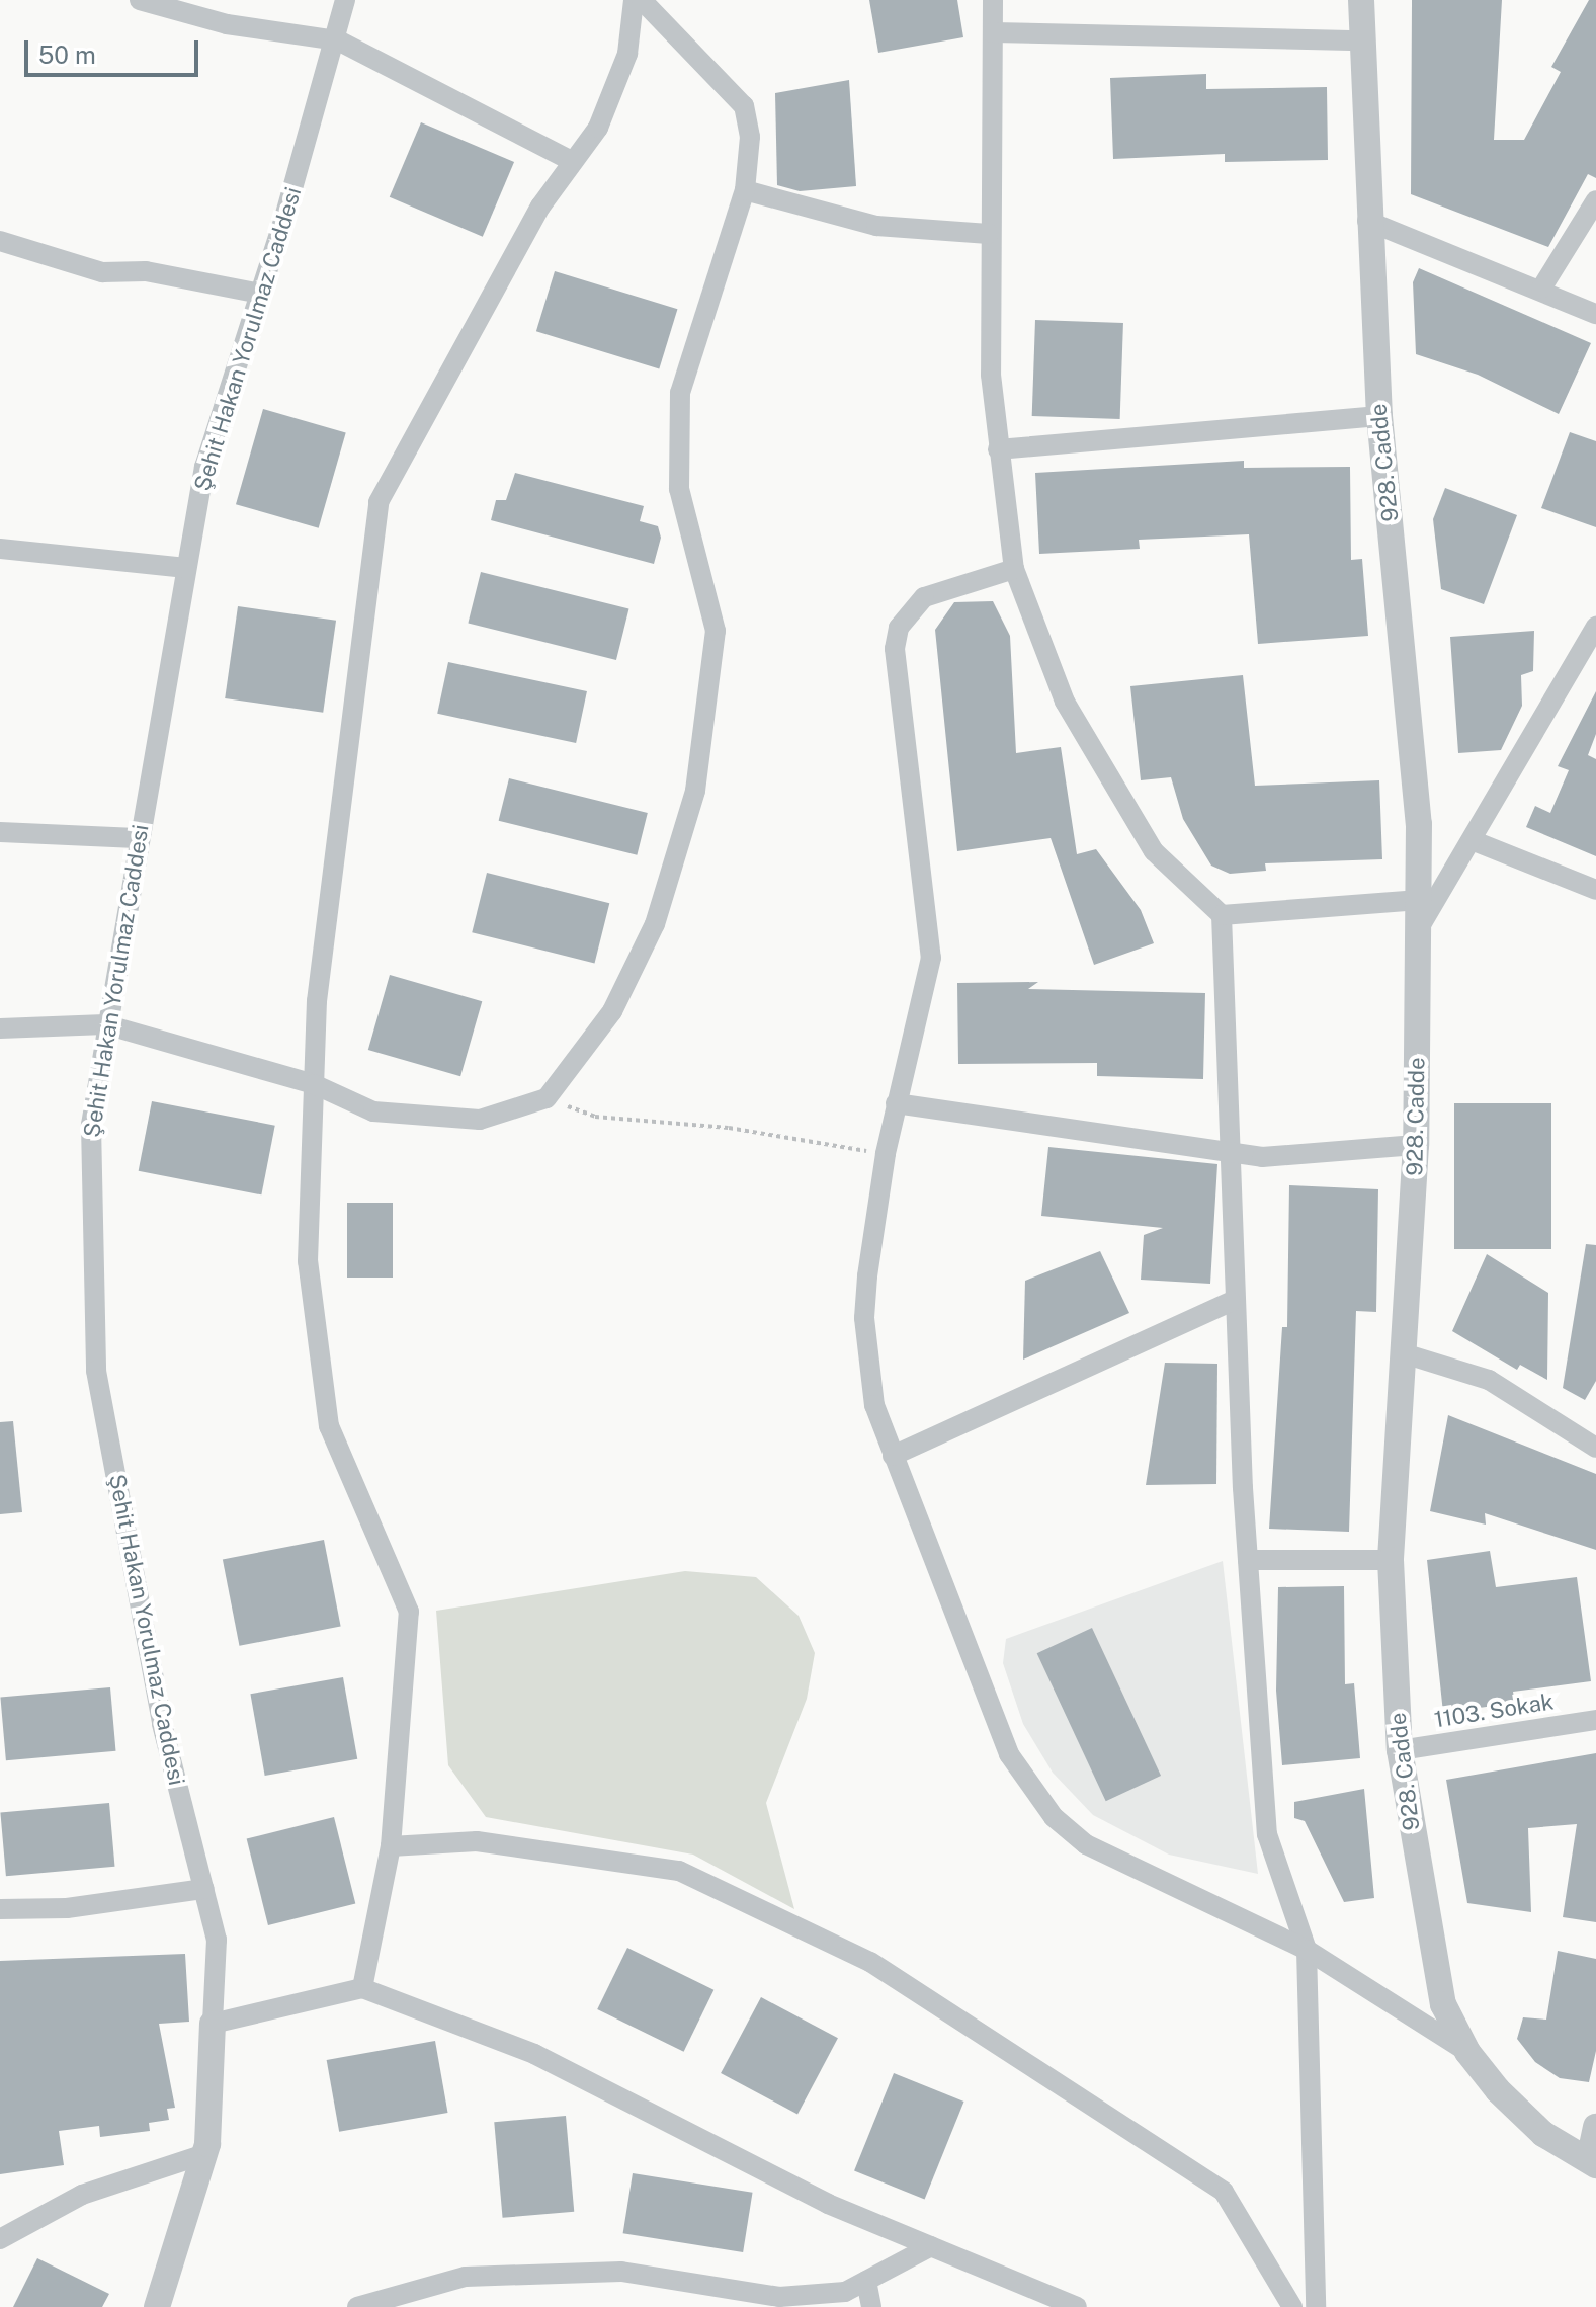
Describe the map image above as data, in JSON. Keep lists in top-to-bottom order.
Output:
{
  "streets": {
    "street": ["Şehit Hakan Yorulmaz Caddesi", "928. Cadde", "1103. Sokak"]
  },
  "crossings": [
    ["928. Cadde", "1103. Sokak"]
  ],
  "scale_bar": "50 m"
}
